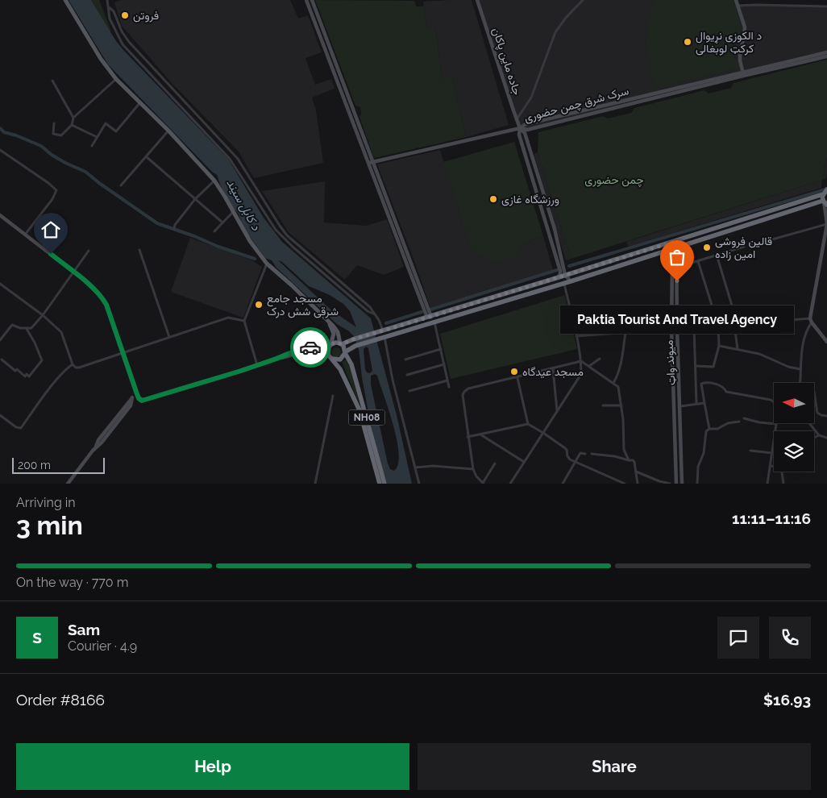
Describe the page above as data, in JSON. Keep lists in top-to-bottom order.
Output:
{
  "streets": {
    "highway": ["NH08"],
    "main road": ["جاده ماین پاکان", "سرک شرق چمن حضوری", "میوند واټ"]
  },
  "crossings": [
    ["جاده ماین پاکان", "سرک شرق چمن حضوری"]
  ],
  "water": ["د کابل سيند"],
  "parks": ["چمن حضوری"],
  "places": [
    "فروتن",
    "د الکوزی نړیوال کرکټ لوبغالی",
    "ورزشگاه غازی",
    "قالین فروشی امین زاده",
    "Paktia Tourist And Travel Agency",
    "مسجد جامع شرقی شش درک",
    "مسجد عیدگاه"
  ],
  "scale_bar": "200 m",
  "north": "left",
  "page": {
    "bubble": "Paktia Tourist And Travel Agency",
    "scale": "200 m",
    "heading": ["3 min", "Arriving in", "11:11–11:16"],
    "panel": [
      "Sam",
      "Courier · 4.9",
      "Order #8166",
      "$16.93"
    ],
    "bar": "On the way · 770 m",
    "round": "S",
    "buttons": ["Help", "Share"]
  }
}
